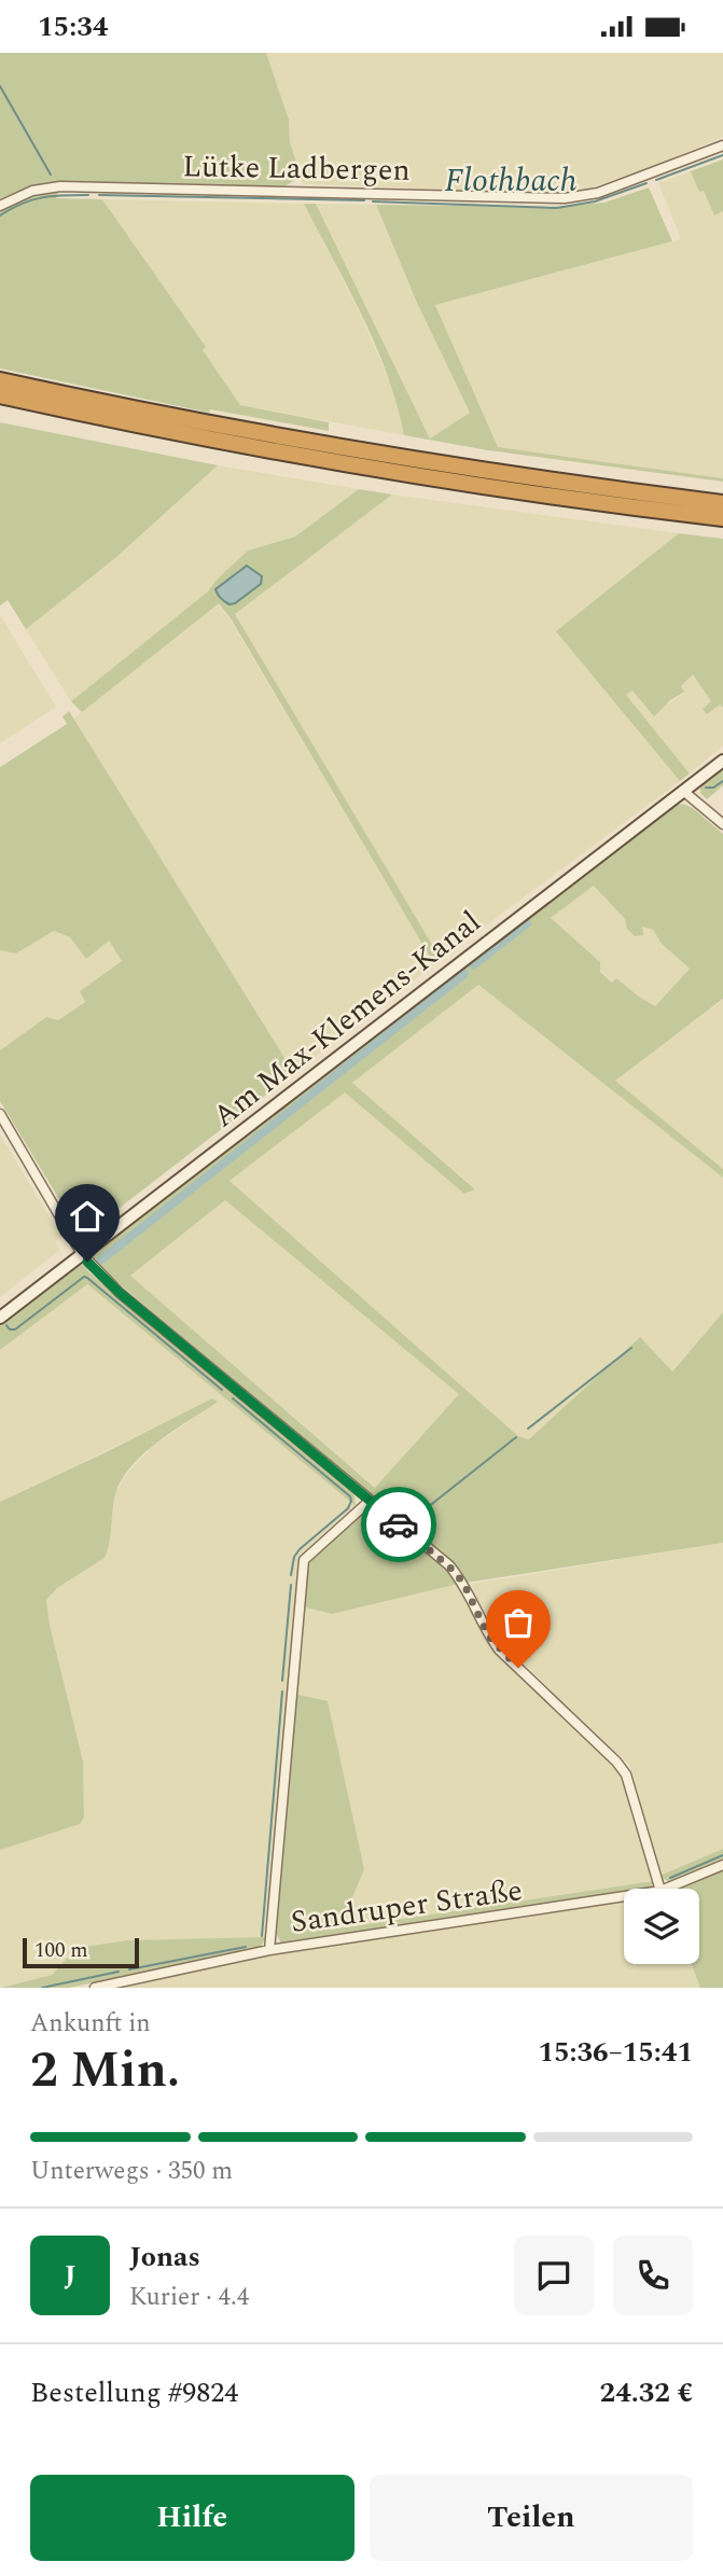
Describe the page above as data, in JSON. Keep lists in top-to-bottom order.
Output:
{
  "streets": {
    "main road": ["Am Max-Klemens-Kanal"],
    "street": ["Lütke Ladbergen", "Sandruper Straße"]
  },
  "water": ["Flothbach"],
  "scale_bar": "100 m",
  "page": {
    "status": "15:34",
    "scale": "100 m",
    "heading": ["2 Min.", "Ankunft in", "15:36–15:41"],
    "panel": [
      "Jonas",
      "Kurier · 4.4",
      "Bestellung #9824",
      "24.32 €"
    ],
    "bar": "Unterwegs · 350 m",
    "round": "J",
    "buttons": ["Hilfe", "Teilen"]
  }
}
